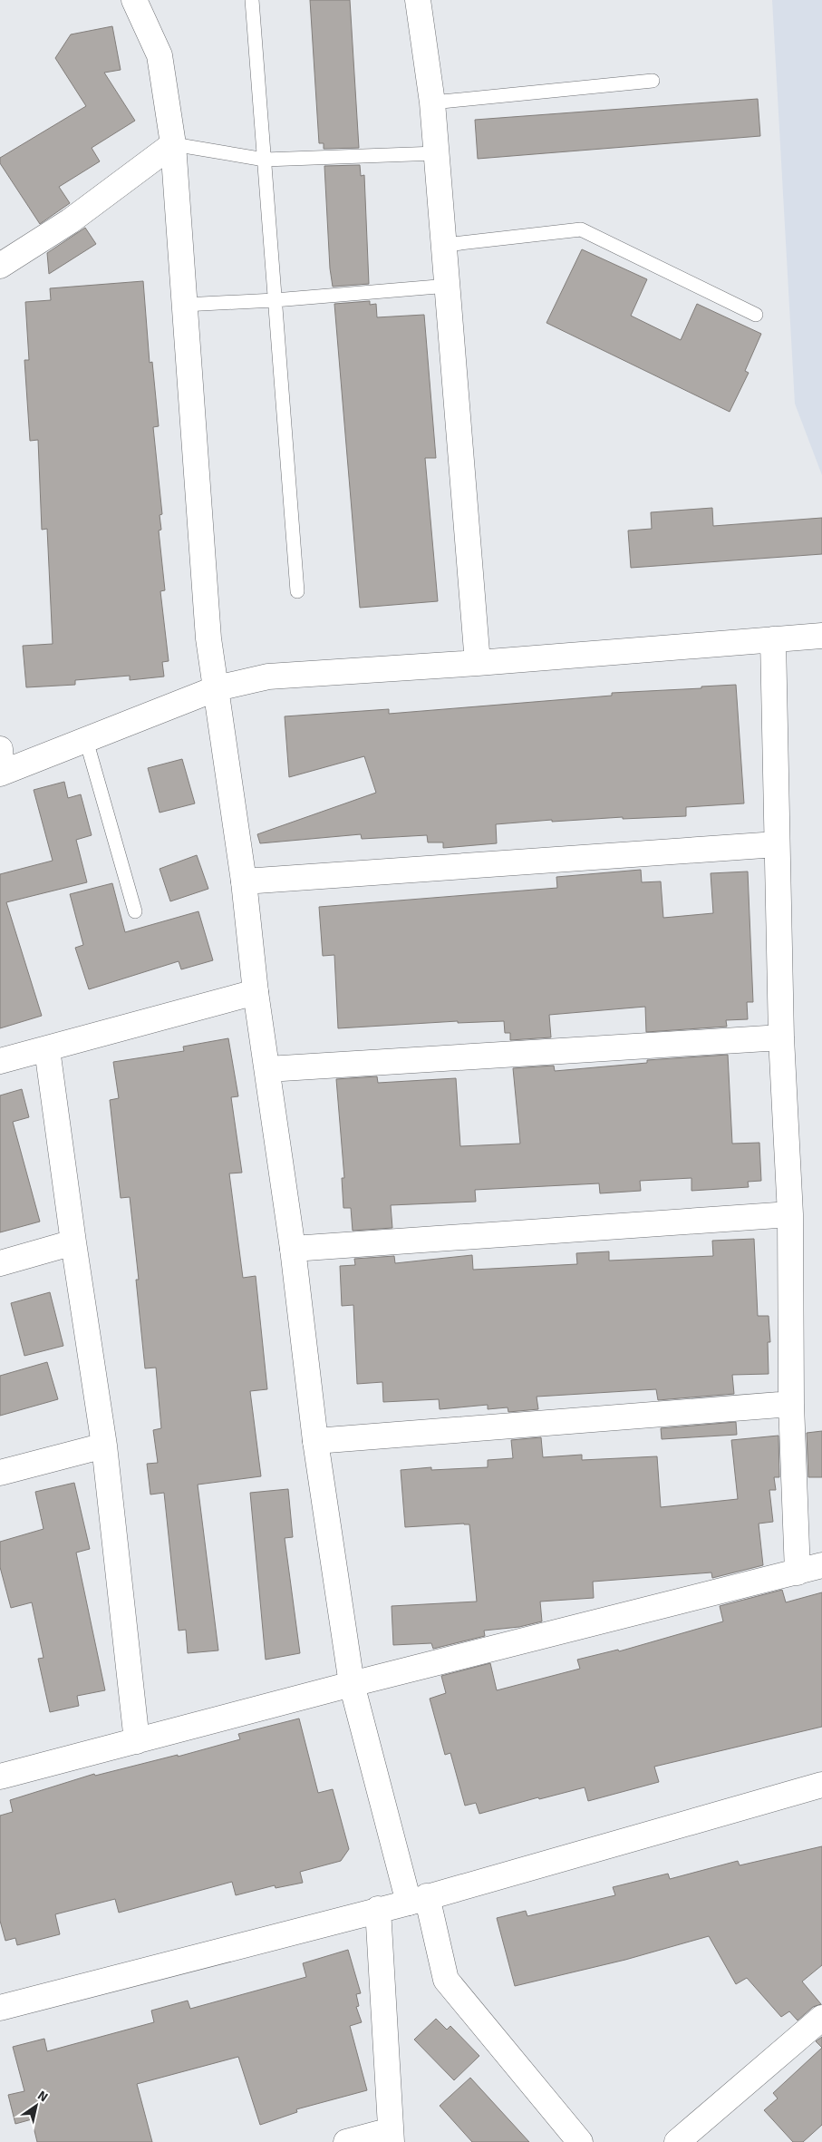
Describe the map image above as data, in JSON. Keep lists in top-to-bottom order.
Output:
{
  "north": "top right"
}
